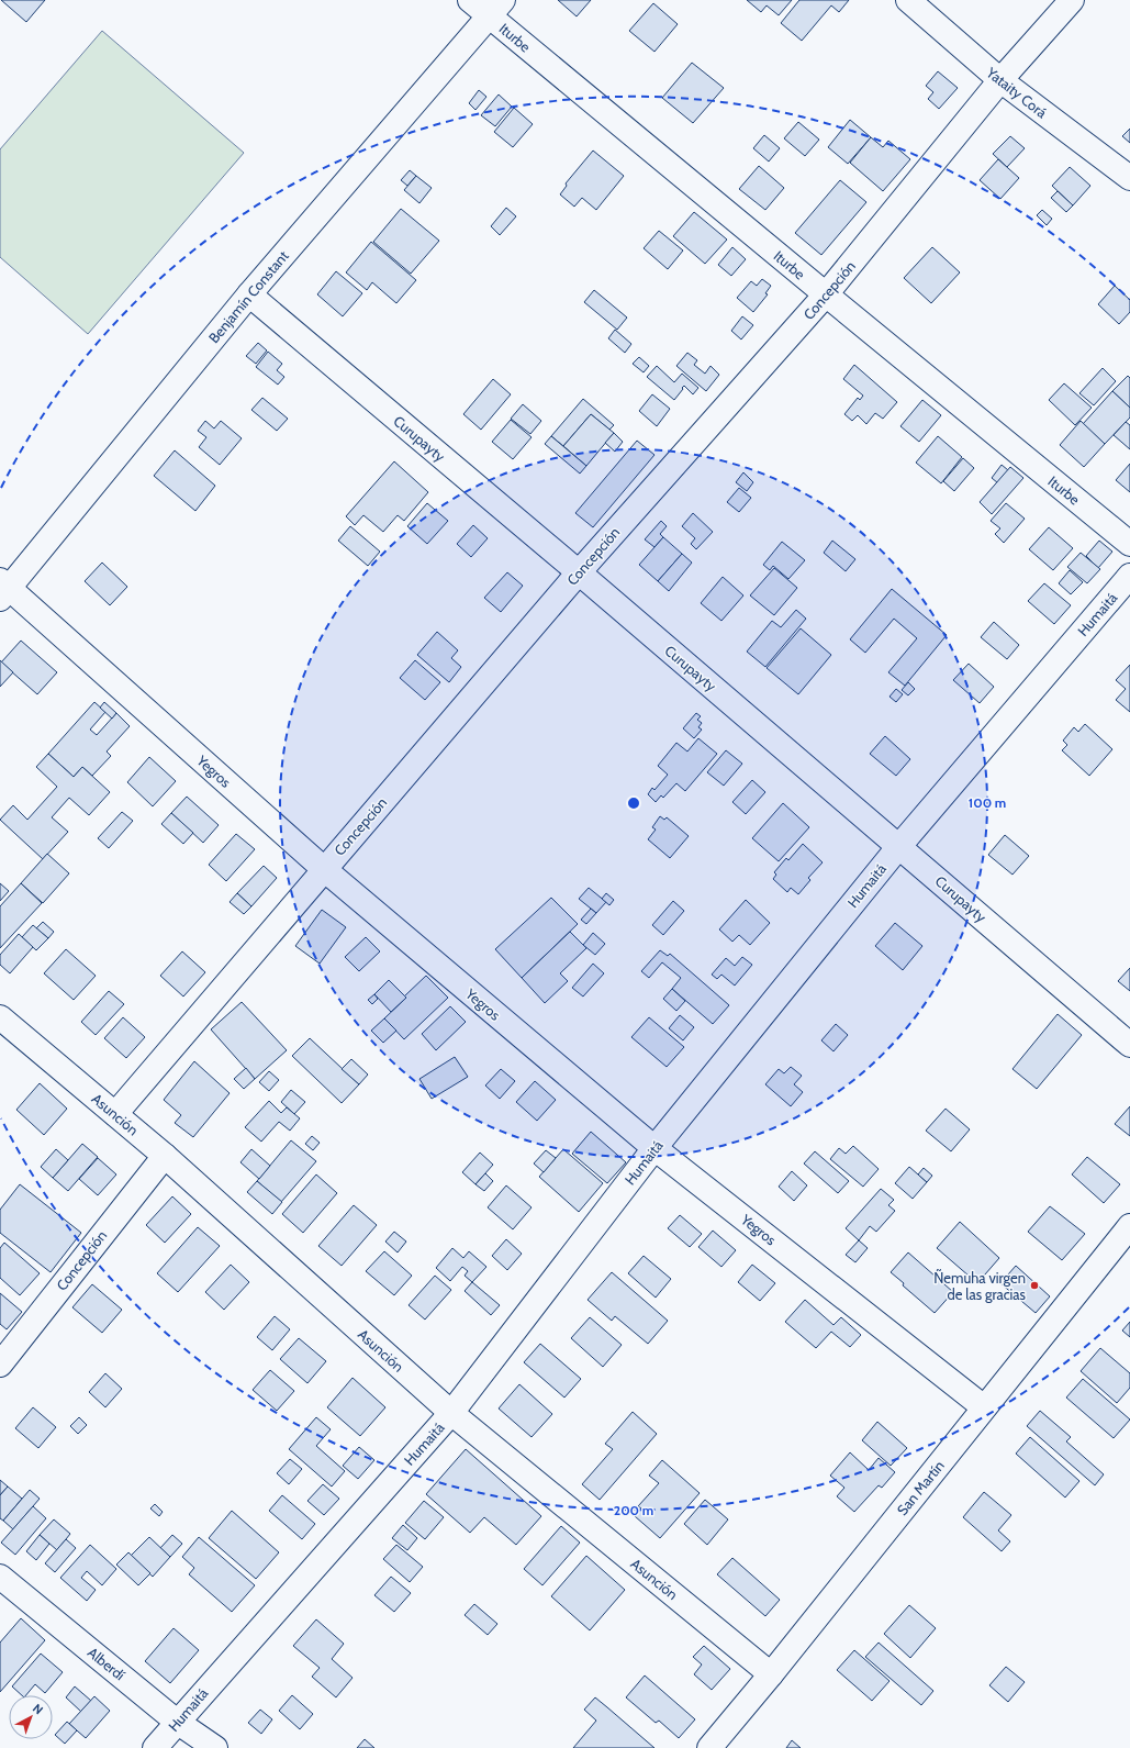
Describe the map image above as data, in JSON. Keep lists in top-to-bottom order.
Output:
{
  "streets": {
    "street": [
      "Iturbe",
      "Yataity Corá",
      "Concepción",
      "Benjamín Constant",
      "Curupayty",
      "Humaitá",
      "Yegros",
      "Asunción",
      "San Martín",
      "Alberdí"
    ]
  },
  "crossings": [
    ["Iturbe", "Concepción"],
    ["Iturbe", "Benjamín Constant"],
    ["Yataity Corá", "Concepción"],
    ["Concepción", "Curupayty"],
    ["Concepción", "Yegros"],
    ["Concepción", "Asunción"],
    ["Benjamín Constant", "Curupayty"],
    ["Benjamín Constant", "Yegros"],
    ["Curupayty", "Humaitá"],
    ["Humaitá", "Yegros"],
    ["Humaitá", "Asunción"],
    ["Humaitá", "Alberdí"],
    ["Yegros", "San Martín"],
    ["Asunción", "San Martín"]
  ],
  "places": ["Ñemuha virgen de las gracias"],
  "north": "top right",
  "rings": ["100 m", "200 m"]
}
